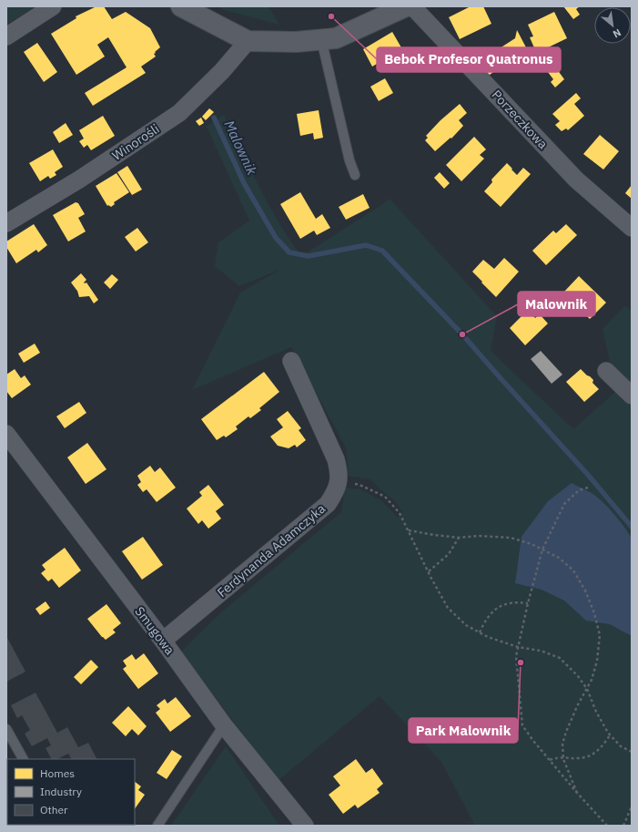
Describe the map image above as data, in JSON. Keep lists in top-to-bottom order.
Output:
{
  "streets": {
    "street": [
      "Porzeczkowa",
      "Winorośli",
      "Ferdynanda Adamczyka",
      "Smugowa"
    ]
  },
  "crossings": [
    ["Ferdynanda Adamczyka", "Smugowa"]
  ],
  "water": ["Malownik"],
  "places": ["Bebok Profesor Quatronus", "Malownik", "Park Malownik"],
  "legend": ["Homes", "Industry", "Other"],
  "north": "bottom right"
}
